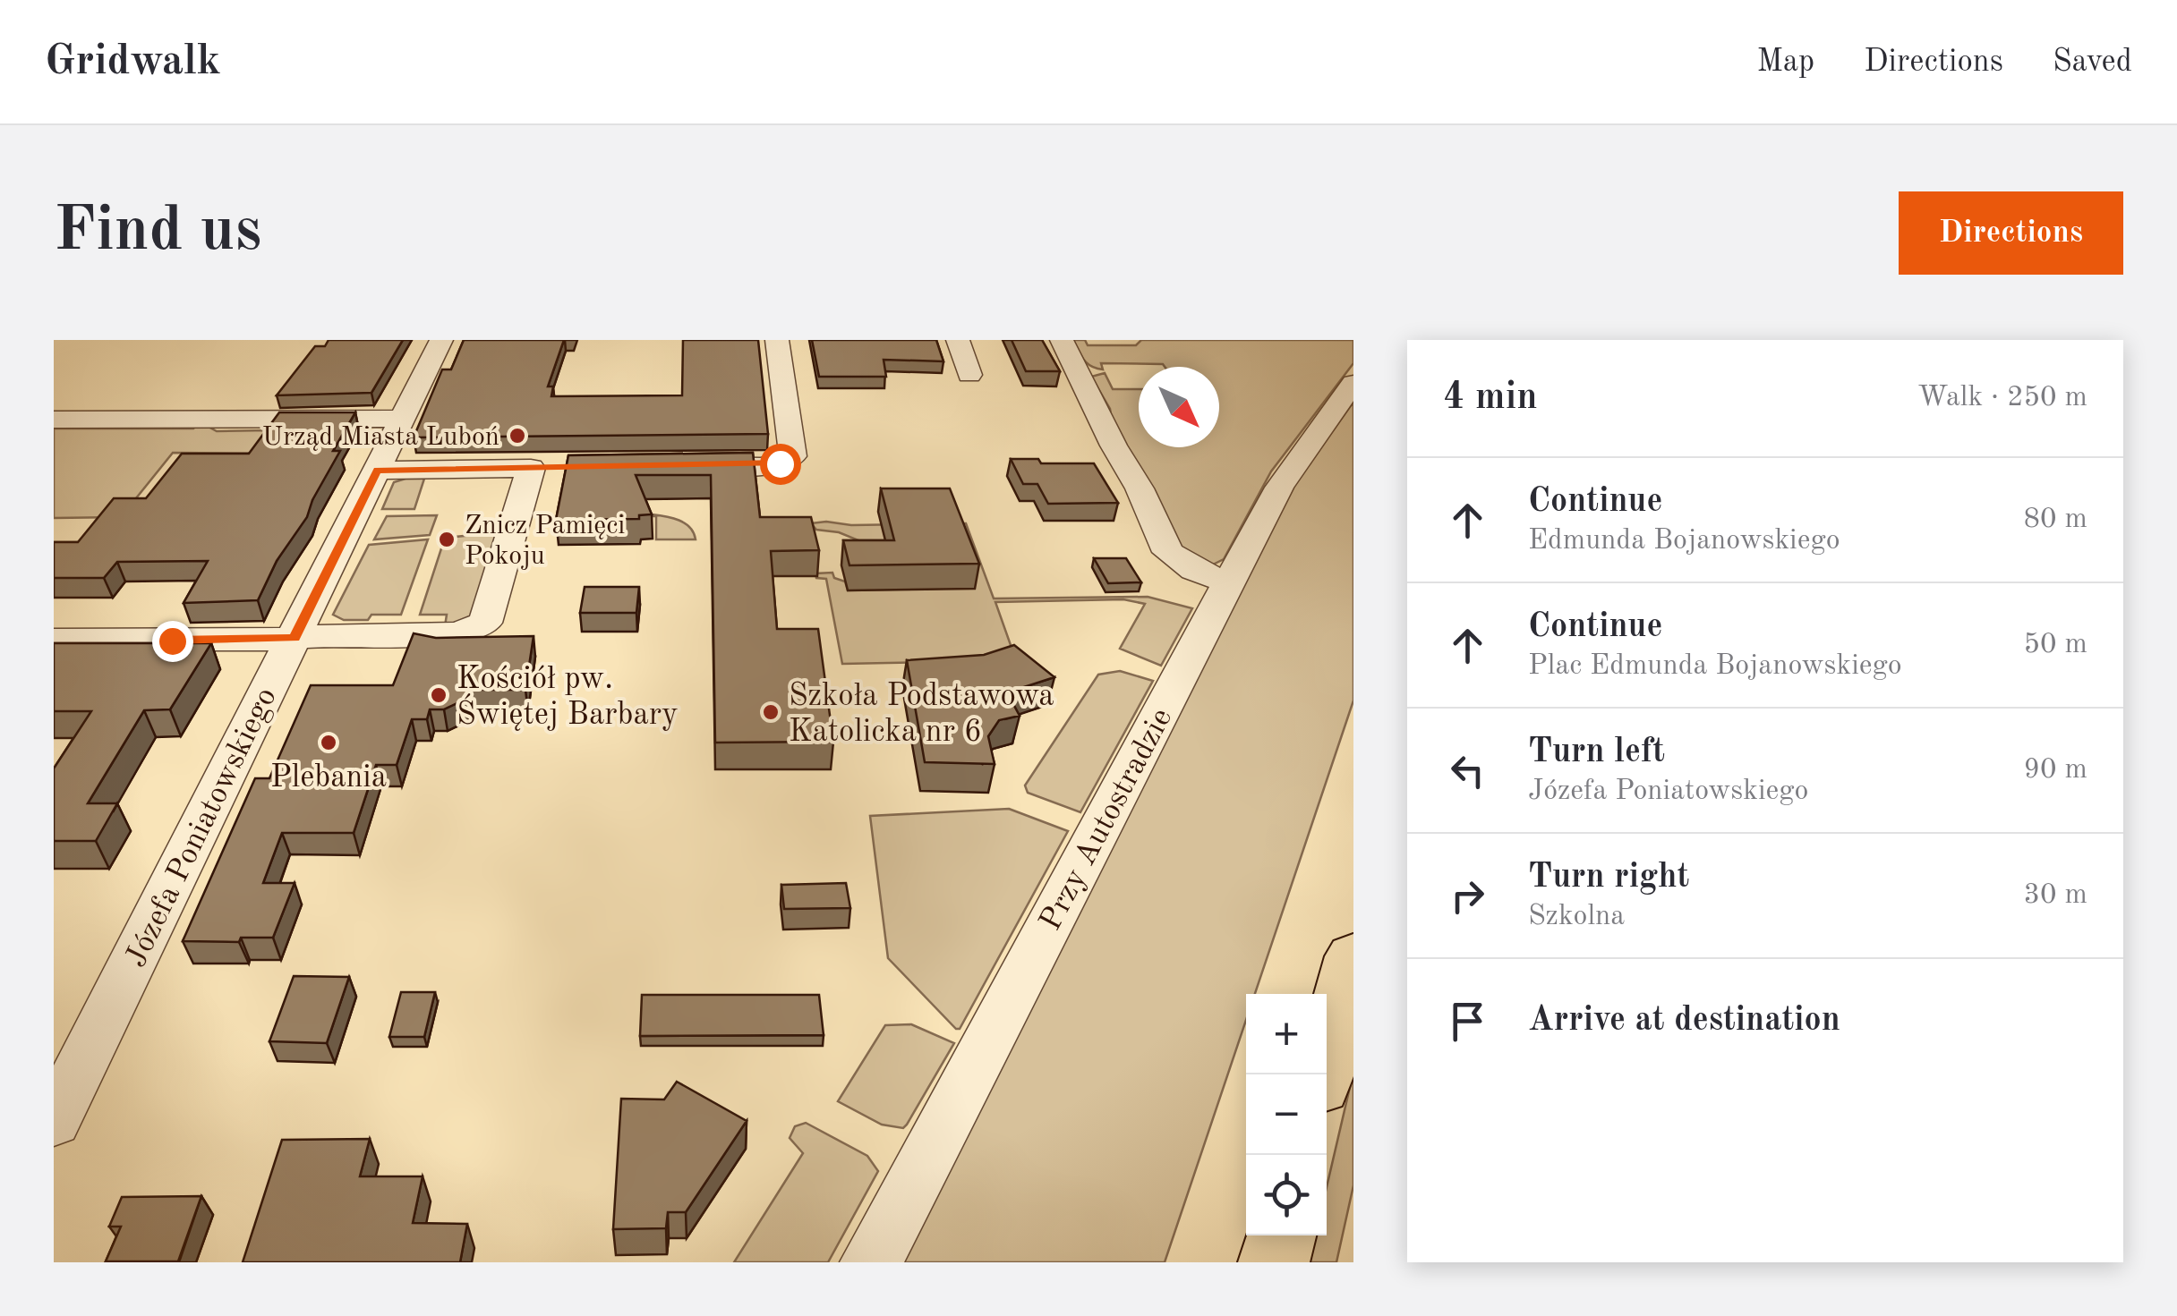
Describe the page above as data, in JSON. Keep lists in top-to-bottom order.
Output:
{
  "streets": {
    "street": ["Przy Autostradzie", "Józefa Poniatowskiego"]
  },
  "places": [
    "Urząd Miasta Luboń",
    "Znicz Pamięci Pokoju",
    "Kościół pw. Świętej Barbary",
    "Szkoła Podstawowa Katolicka nr 6",
    "Plebania"
  ],
  "north": "bottom right",
  "page": {
    "header": "Gridwalk",
    "nav": ["Map", "Directions", "Saved"],
    "buttons": "Directions",
    "title": "Find us",
    "heading": ["4 min", "Walk · 250 m"],
    "list": [
      ["Continue", "Edmunda Bojanowskiego", "80 m"],
      ["Continue", "Plac Edmunda Bojanowskiego", "50 m"],
      ["Turn left", "Józefa Poniatowskiego", "90 m"],
      ["Turn right", "Szkolna", "30 m"],
      "Arrive at destination"
    ],
    "map_buttons": ["+", "−"]
  }
}
